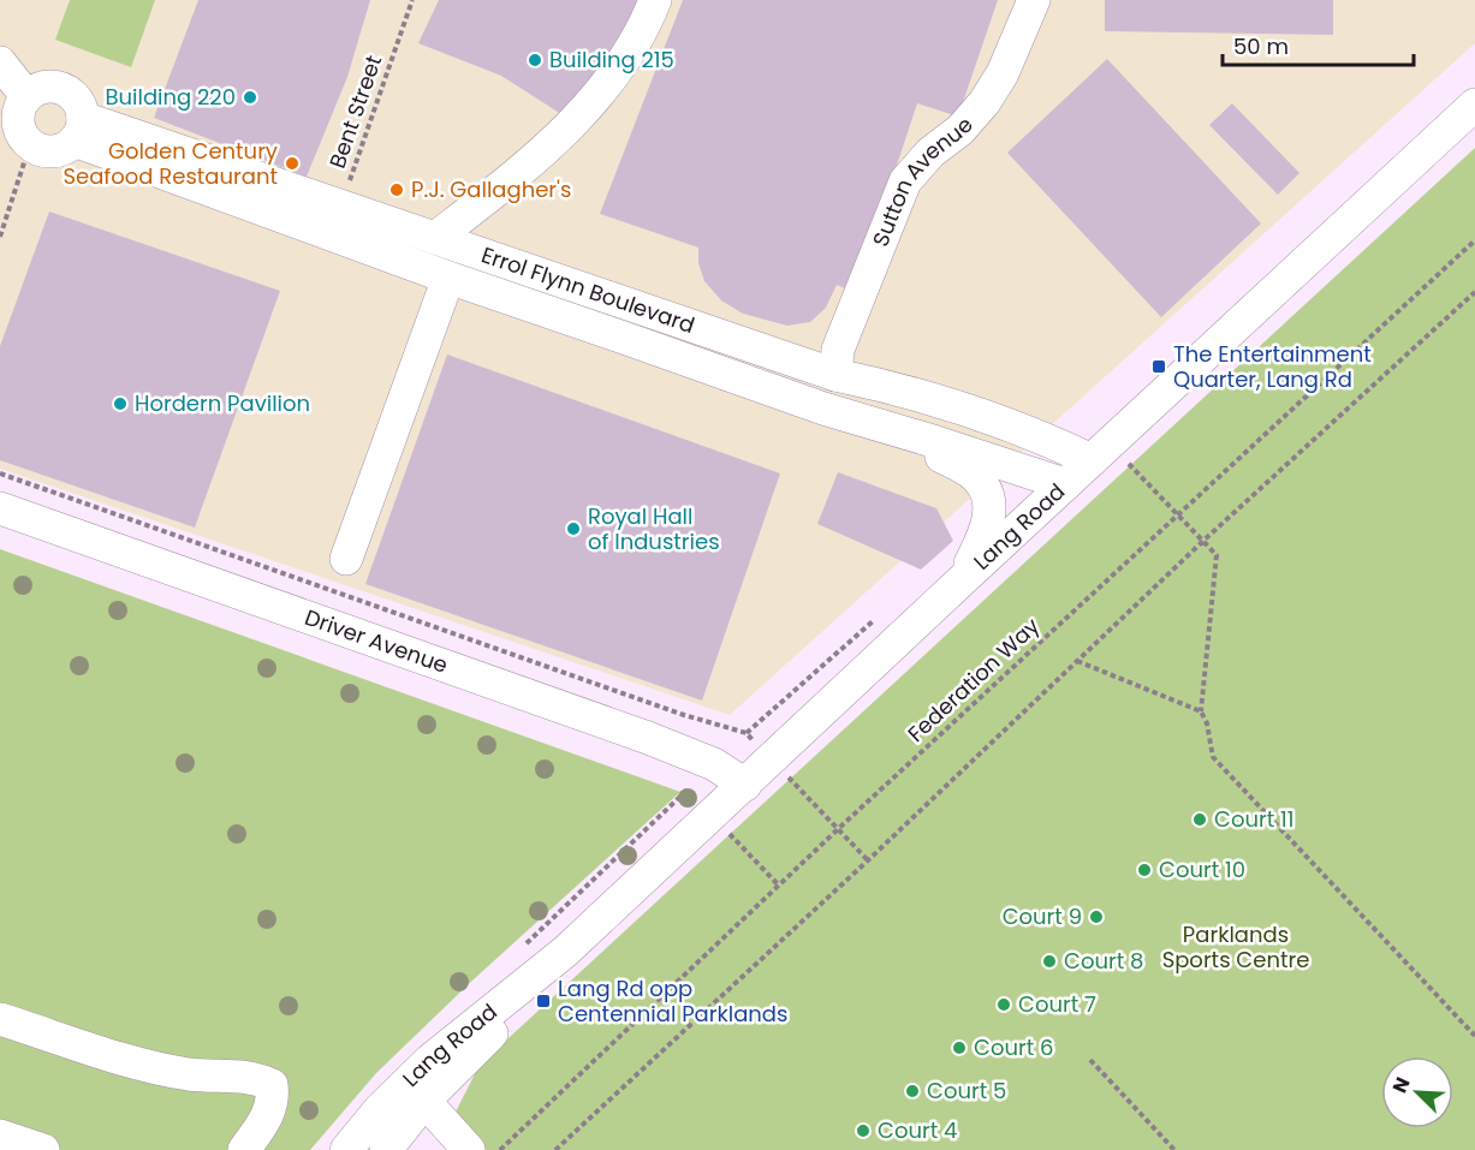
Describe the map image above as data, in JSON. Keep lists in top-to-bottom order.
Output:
{
  "streets": {
    "street": [
      "Sutton Avenue",
      "Errol Flynn Boulevard",
      "Lang Road",
      "Driver Avenue"
    ],
    "path": ["Bent Street", "Federation Way"]
  },
  "crossings": [
    ["Bent Street", "Errol Flynn Boulevard"],
    ["Sutton Avenue", "Errol Flynn Boulevard"],
    ["Errol Flynn Boulevard", "Lang Road"],
    ["Lang Road", "Driver Avenue"]
  ],
  "parks": ["Parklands Sports Centre"],
  "places": {
    "other": [
      "Building 215",
      "Building 220",
      "Golden Century Seafood Restaurant",
      "P.J. Gallagher's",
      "Hordern Pavilion",
      "Royal Hall of Industries",
      "Court 11",
      "Court 10",
      "Court 9",
      "Court 8",
      "Court 7",
      "Court 6",
      "Court 5",
      "Court 4"
    ],
    "transit": ["The Entertainment Quarter, Lang Rd", "Lang Rd opp Centennial Parklands"]
  },
  "scale_bar": "50 m",
  "north": "top left"
}
